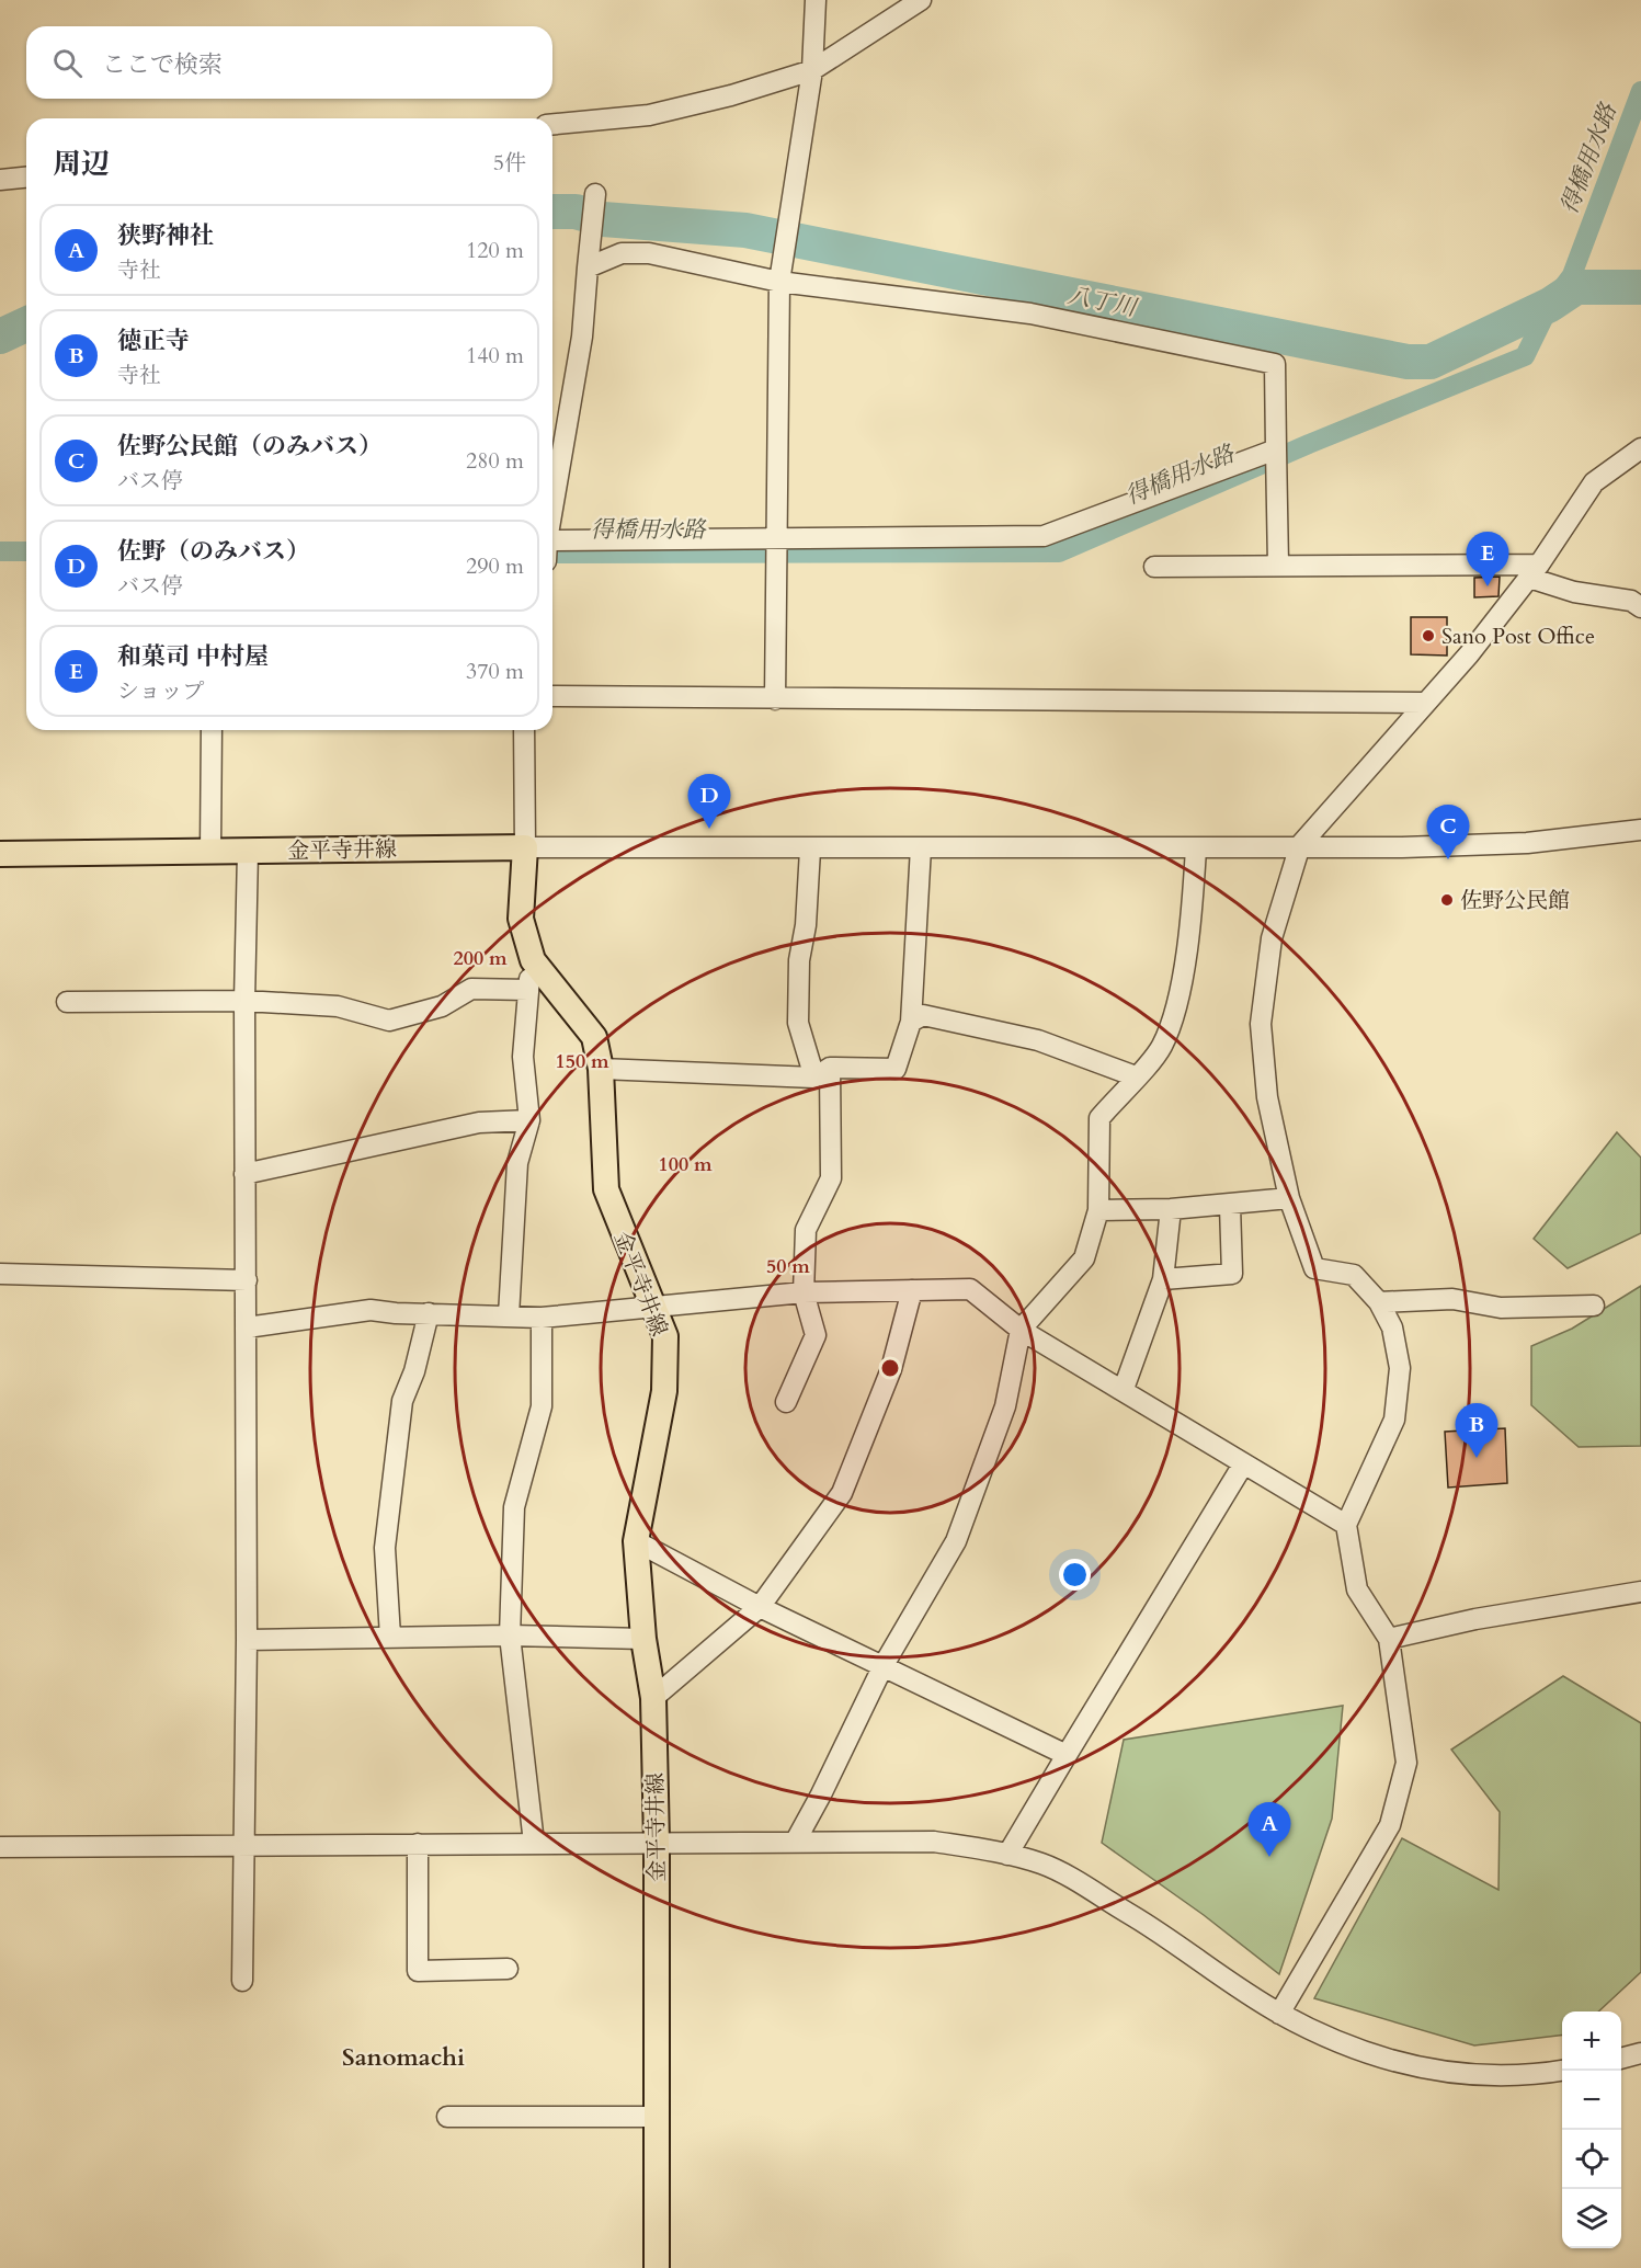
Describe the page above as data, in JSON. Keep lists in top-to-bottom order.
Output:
{
  "streets": {
    "main road": ["金平寺井線"]
  },
  "districts": ["Sanomachi"],
  "water": ["得橋用水路", "八丁川"],
  "places": ["Sano Post Office", "佐野公民館"],
  "page": {
    "search": "ここで検索",
    "heading": ["周辺", "5件"],
    "list": [
      {
        "mark": "A",
        "name": "狭野神社",
        "note": "寺社",
        "value": "120 m"
      },
      {
        "mark": "B",
        "name": "徳正寺",
        "note": "寺社",
        "value": "140 m"
      },
      {
        "mark": "C",
        "name": "佐野公民館（のみバス）",
        "note": "バス停",
        "value": "280 m"
      },
      {
        "mark": "D",
        "name": "佐野（のみバス）",
        "note": "バス停",
        "value": "290 m"
      },
      {
        "mark": "E",
        "name": "和菓司 中村屋",
        "note": "ショップ",
        "value": "370 m"
      }
    ],
    "pins": [
      "E",
      "D",
      "C",
      "B",
      "A"
    ],
    "map_buttons": ["+", "−"]
  },
  "rings": [
    "200 m",
    "150 m",
    "100 m",
    "50 m"
  ]
}
